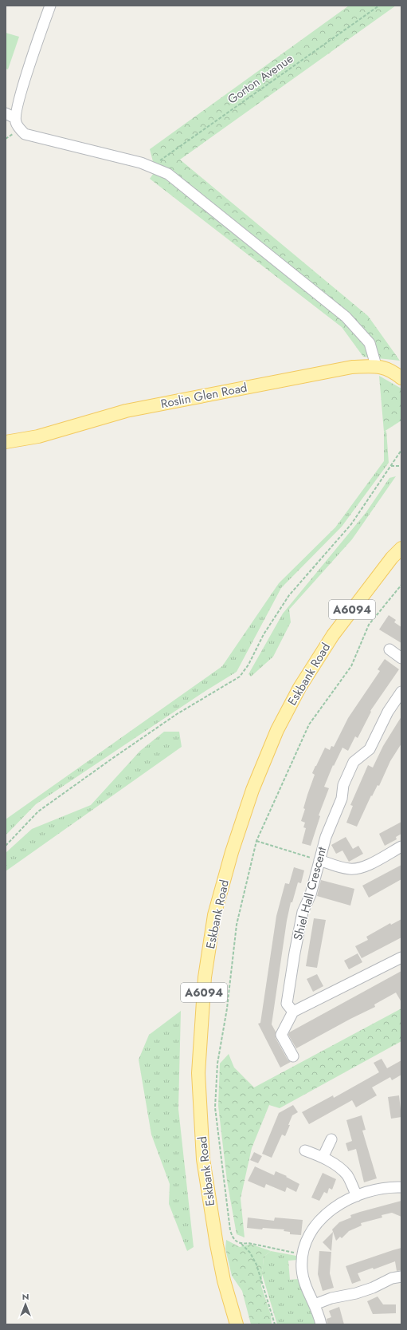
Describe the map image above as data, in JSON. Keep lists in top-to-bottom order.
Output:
{
  "streets": {
    "main road": ["Roslin Glen Road", "A6094", "Eskbank Road"],
    "street": ["Shiel Hall Crescent"],
    "path": ["Gorton Avenue"]
  },
  "north": "top"
}
